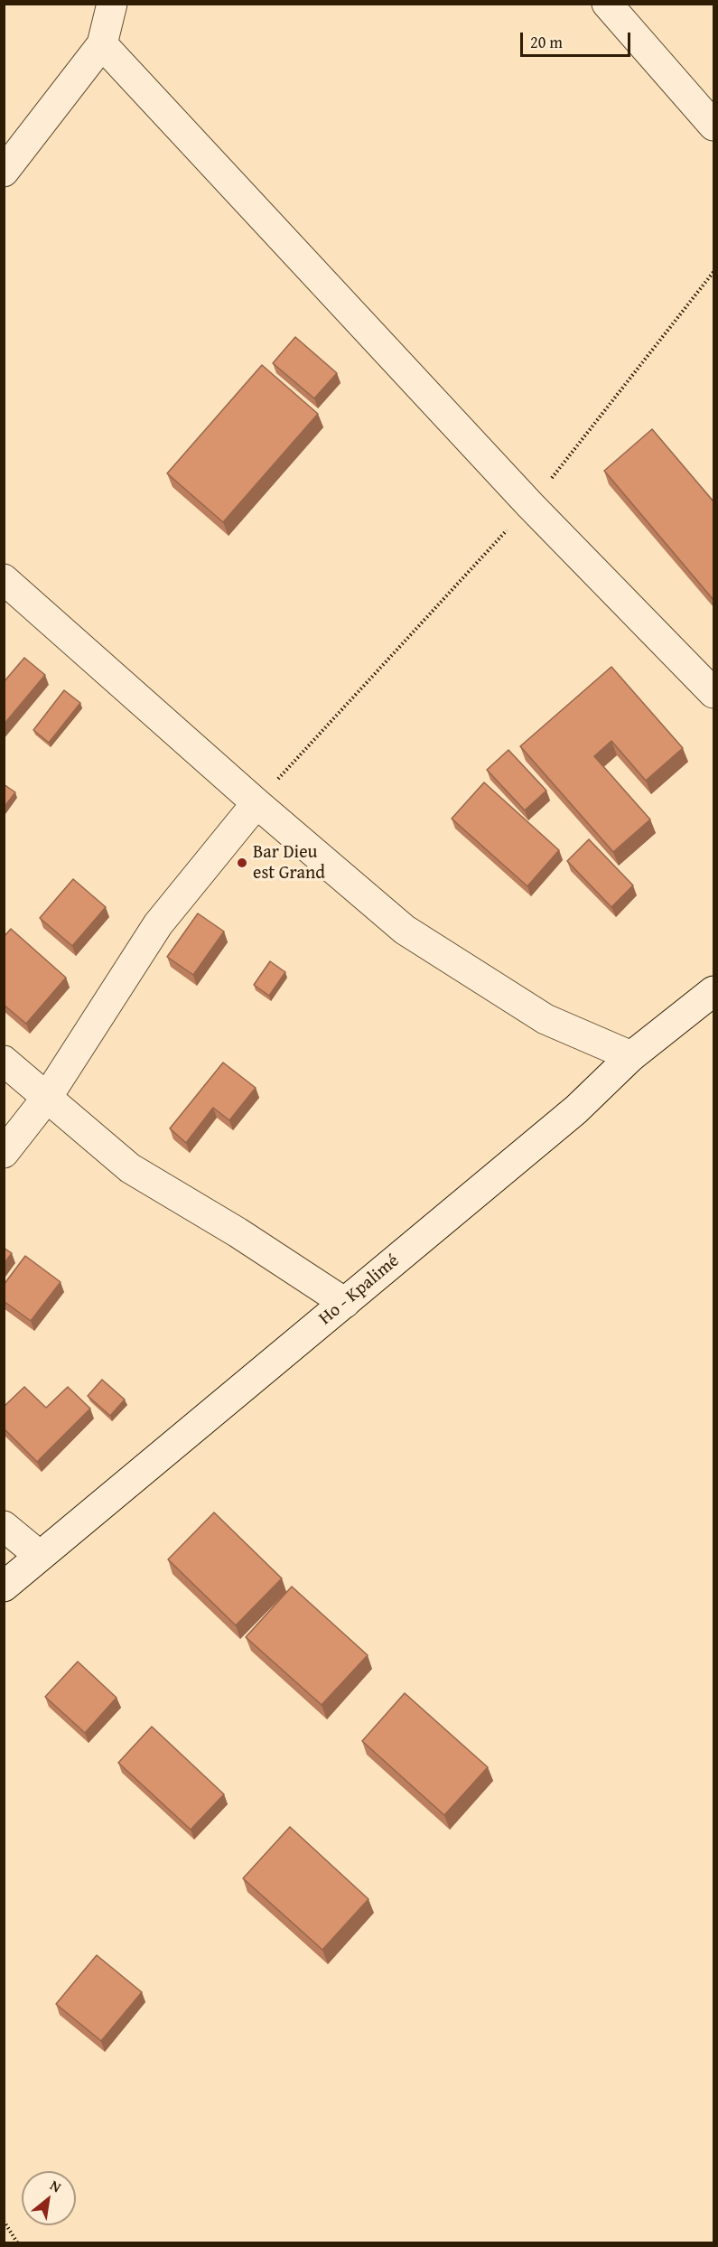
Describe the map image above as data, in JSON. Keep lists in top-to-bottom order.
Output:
{
  "streets": {
    "street": ["Ho - Kpalimé"]
  },
  "places": ["Bar Dieu est Grand"],
  "scale_bar": "20 m",
  "north": "top right"
}
